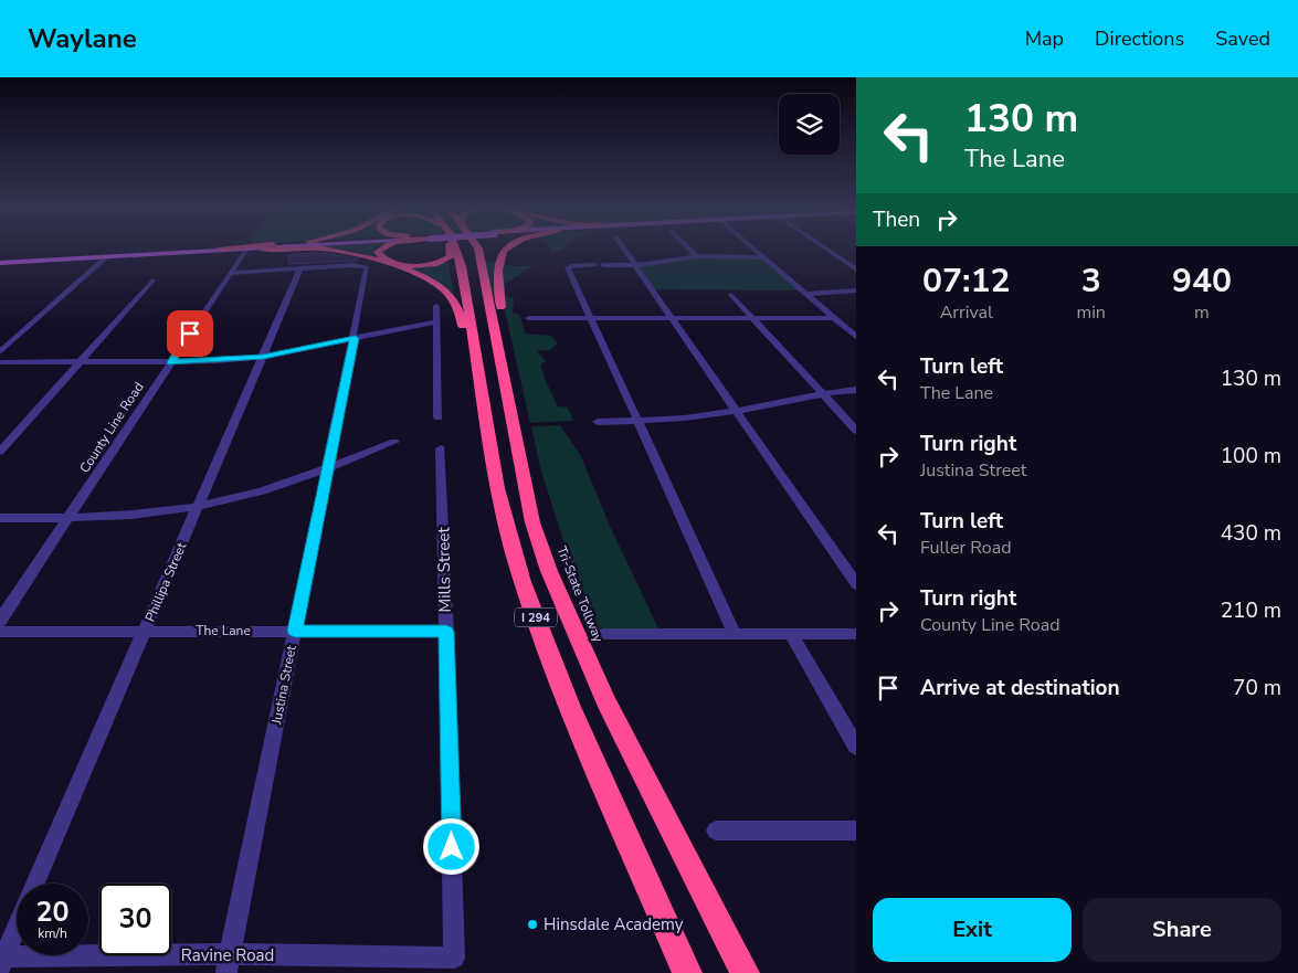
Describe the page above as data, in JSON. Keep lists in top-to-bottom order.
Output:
{
  "streets": {
    "highway": ["Tri-State Tollway", "I 294"],
    "street": [
      "County Line Road",
      "Mills Street",
      "Phillipa Street",
      "The Lane",
      "Justina Street",
      "Ravine Road"
    ]
  },
  "crossings": [
    ["Mills Street", "The Lane"],
    ["Mills Street", "Ravine Road"],
    ["Phillipa Street", "The Lane"],
    ["Phillipa Street", "Justina Street"],
    ["Phillipa Street", "Ravine Road"],
    ["The Lane", "Justina Street"],
    ["Justina Street", "Ravine Road"]
  ],
  "places": ["Hinsdale Academy"],
  "page": {
    "header": "Waylane",
    "nav": ["Map", "Directions", "Saved"],
    "turn": ["130 m", "The Lane"],
    "then": "Then",
    "eta": [
      "07:12",
      "Arrival",
      "3",
      "min",
      "940",
      "m"
    ],
    "list": [
      {
        "name": "Turn left",
        "note": "The Lane",
        "value": "130 m"
      },
      {
        "name": "Turn right",
        "note": "Justina Street",
        "value": "100 m"
      },
      {
        "name": "Turn left",
        "note": "Fuller Road",
        "value": "430 m"
      },
      {
        "name": "Turn right",
        "note": "County Line Road",
        "value": "210 m"
      },
      {
        "name": "Arrive at destination",
        "value": "70 m"
      }
    ],
    "speed": "20 km/h",
    "limit": "30",
    "buttons": ["Exit", "Share"]
  }
}
